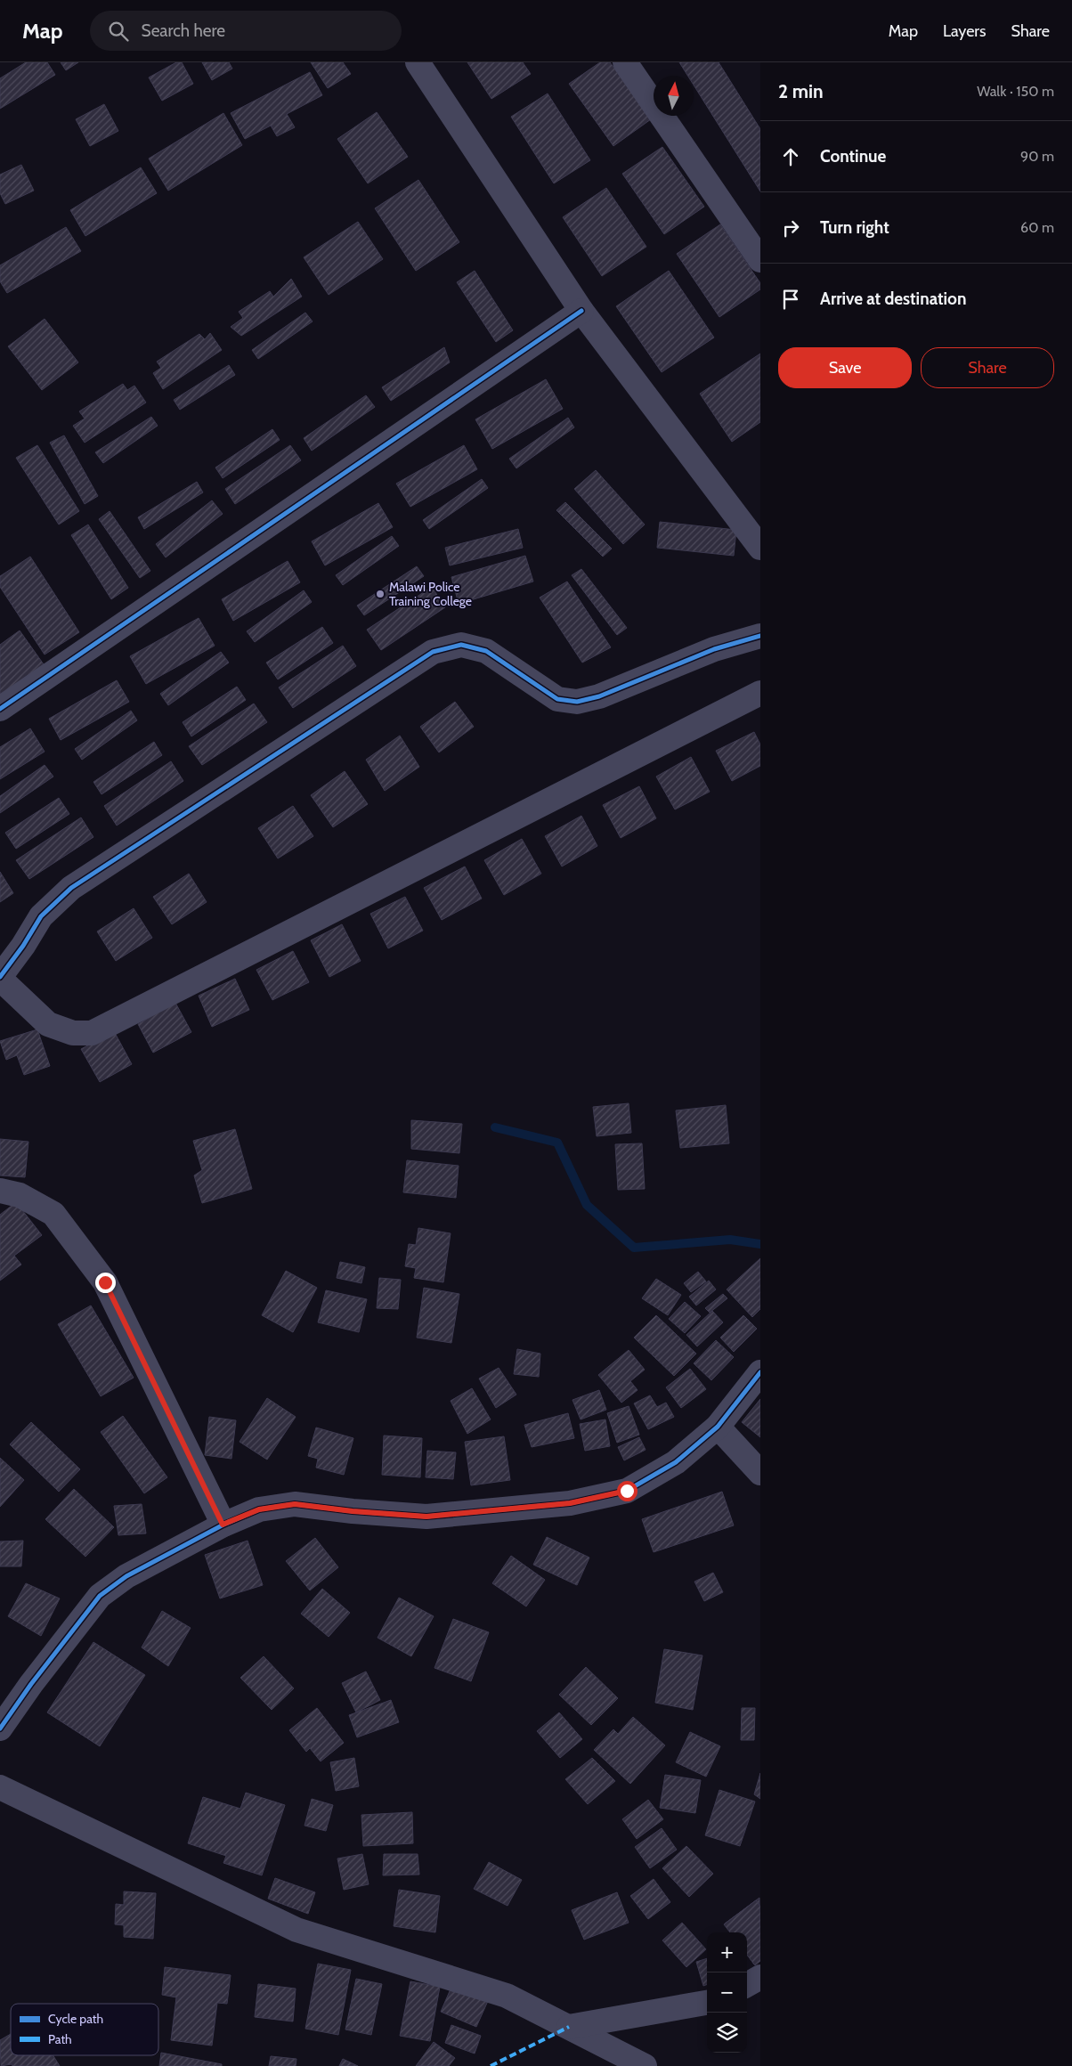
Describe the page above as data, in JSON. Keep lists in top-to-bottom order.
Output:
{
  "places": ["Malawi Police Training College"],
  "legend": ["Cycle path", "Path"],
  "north": "top",
  "page": {
    "header": "Map",
    "search": "Search here",
    "nav": ["Map", "Layers", "Share"],
    "heading": ["2 min", "Walk · 150 m"],
    "list": [
      ["Continue", "90 m"],
      ["Turn right", "60 m"],
      "Arrive at destination"
    ],
    "buttons": ["Save", "Share"],
    "map_buttons": ["+", "−"]
  }
}
